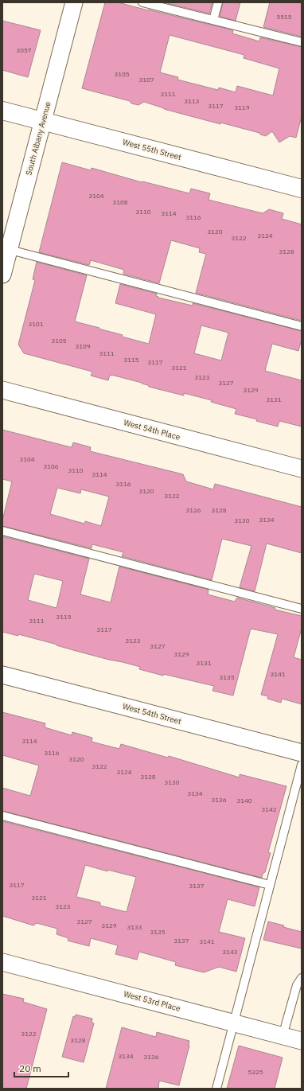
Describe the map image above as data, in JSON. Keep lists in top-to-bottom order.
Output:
{
  "streets": {
    "main road": ["West 55th Street"],
    "street": [
      "South Albany Avenue",
      "West 54th Place",
      "West 54th Street",
      "West 53rd Place"
    ]
  },
  "crossings": [
    ["South Albany Avenue", "West 55th Street"]
  ],
  "house_numbers": [
    "5515",
    "3057",
    "3105",
    "3107",
    "3111",
    "3113",
    "3117",
    "3119",
    "3104",
    "3108",
    "3110",
    "3114",
    "3116",
    "3120",
    "3124",
    "3122",
    "3128",
    "3101",
    "3105",
    "3109",
    "3111",
    "3115",
    "3117",
    "3121",
    "3123",
    "3127",
    "3129",
    "3131",
    "3104",
    "3106",
    "3110",
    "3114",
    "3116",
    "3120",
    "3122",
    "3126",
    "3128",
    "3134",
    "3130",
    "3115",
    "3111",
    "3117",
    "3123",
    "3127",
    "3129",
    "3131",
    "3141",
    "3135",
    "3114",
    "3116",
    "3120",
    "3122",
    "3124",
    "3128",
    "3130",
    "3134",
    "3136",
    "3140",
    "3142",
    "3117",
    "3137",
    "3121",
    "3123",
    "3127",
    "3129",
    "3133",
    "3135",
    "3137",
    "3141",
    "3143",
    "3122",
    "3128",
    "3134",
    "3136",
    "5325"
  ],
  "scale_bar": "20 m"
}
